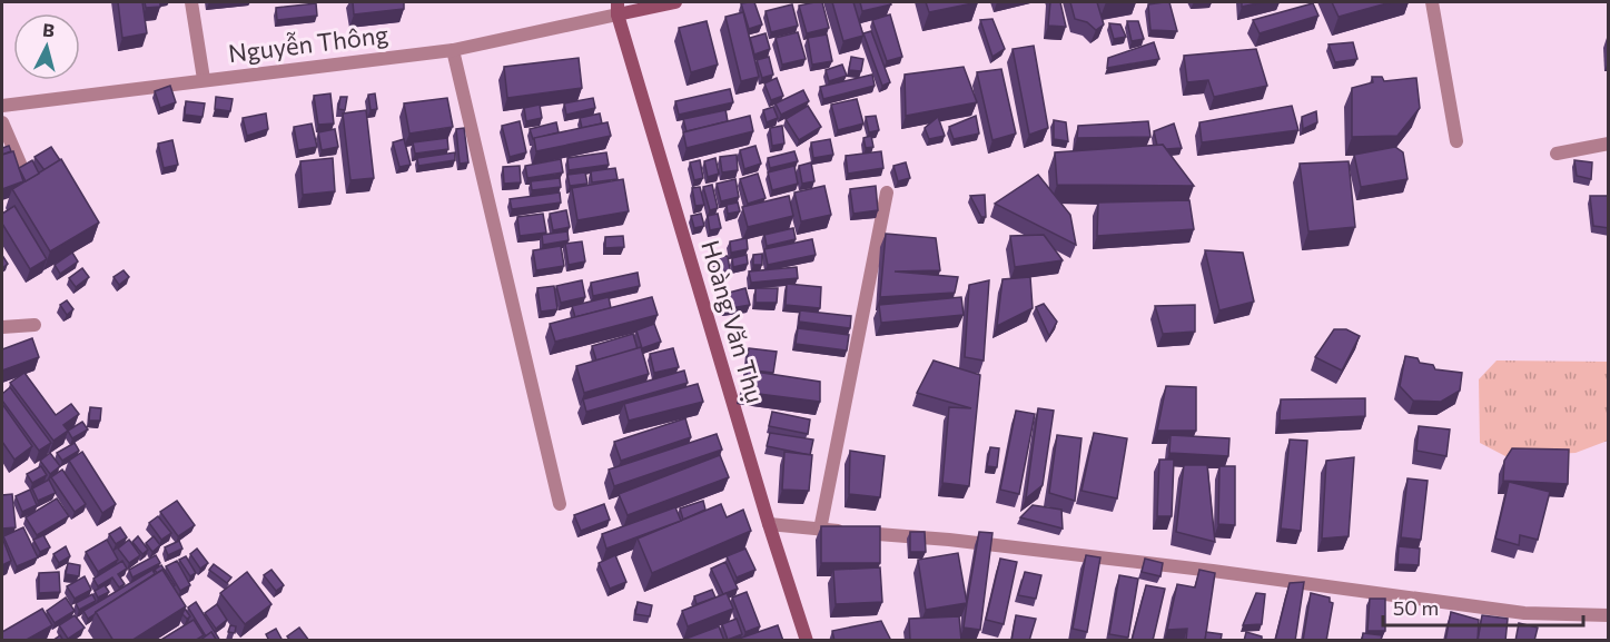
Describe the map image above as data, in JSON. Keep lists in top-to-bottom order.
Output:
{
  "streets": {
    "main road": ["Hoàng Văn Thụ"],
    "street": ["Nguyễn Thông"]
  },
  "crossings": [
    ["Nguyễn Thông", "Hoàng Văn Thụ"]
  ],
  "scale_bar": "50 m",
  "north": "top"
}
